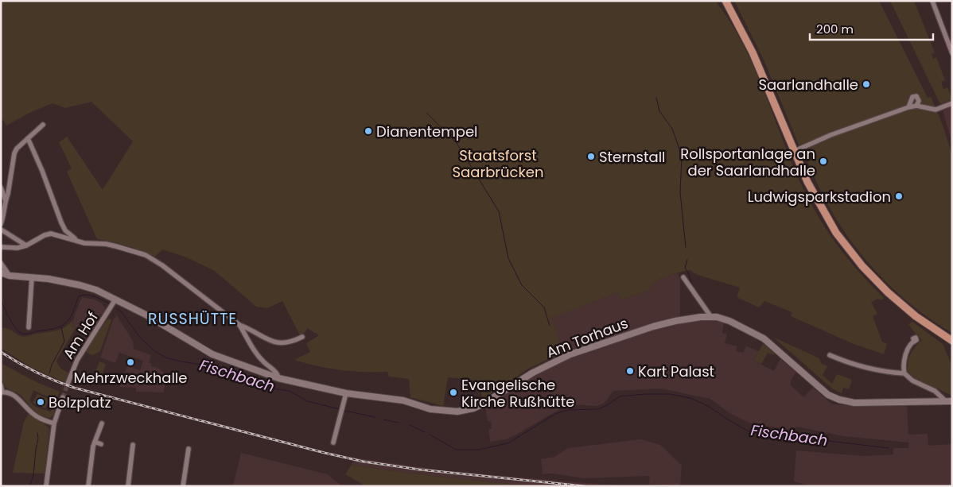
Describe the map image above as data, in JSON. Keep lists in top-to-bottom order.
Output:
{
  "streets": {
    "main road": ["Am Torhaus"],
    "street": ["Am Hof"]
  },
  "crossings": [
    ["Am Hof", "Am Torhaus"]
  ],
  "districts": ["RUSSHÜTTE"],
  "water": ["Fischbach"],
  "parks": ["Staatsforst Saarbrücken"],
  "places": [
    "Saarlandhalle",
    "Dianentempel",
    "Sternstall",
    "Rollsportanlage an der Saarlandhalle",
    "Ludwigsparkstadion",
    "Mehrzweckhalle",
    "Kart Palast",
    "Evangelische Kirche Rußhütte",
    "Bolzplatz"
  ],
  "scale_bar": "200 m"
}
